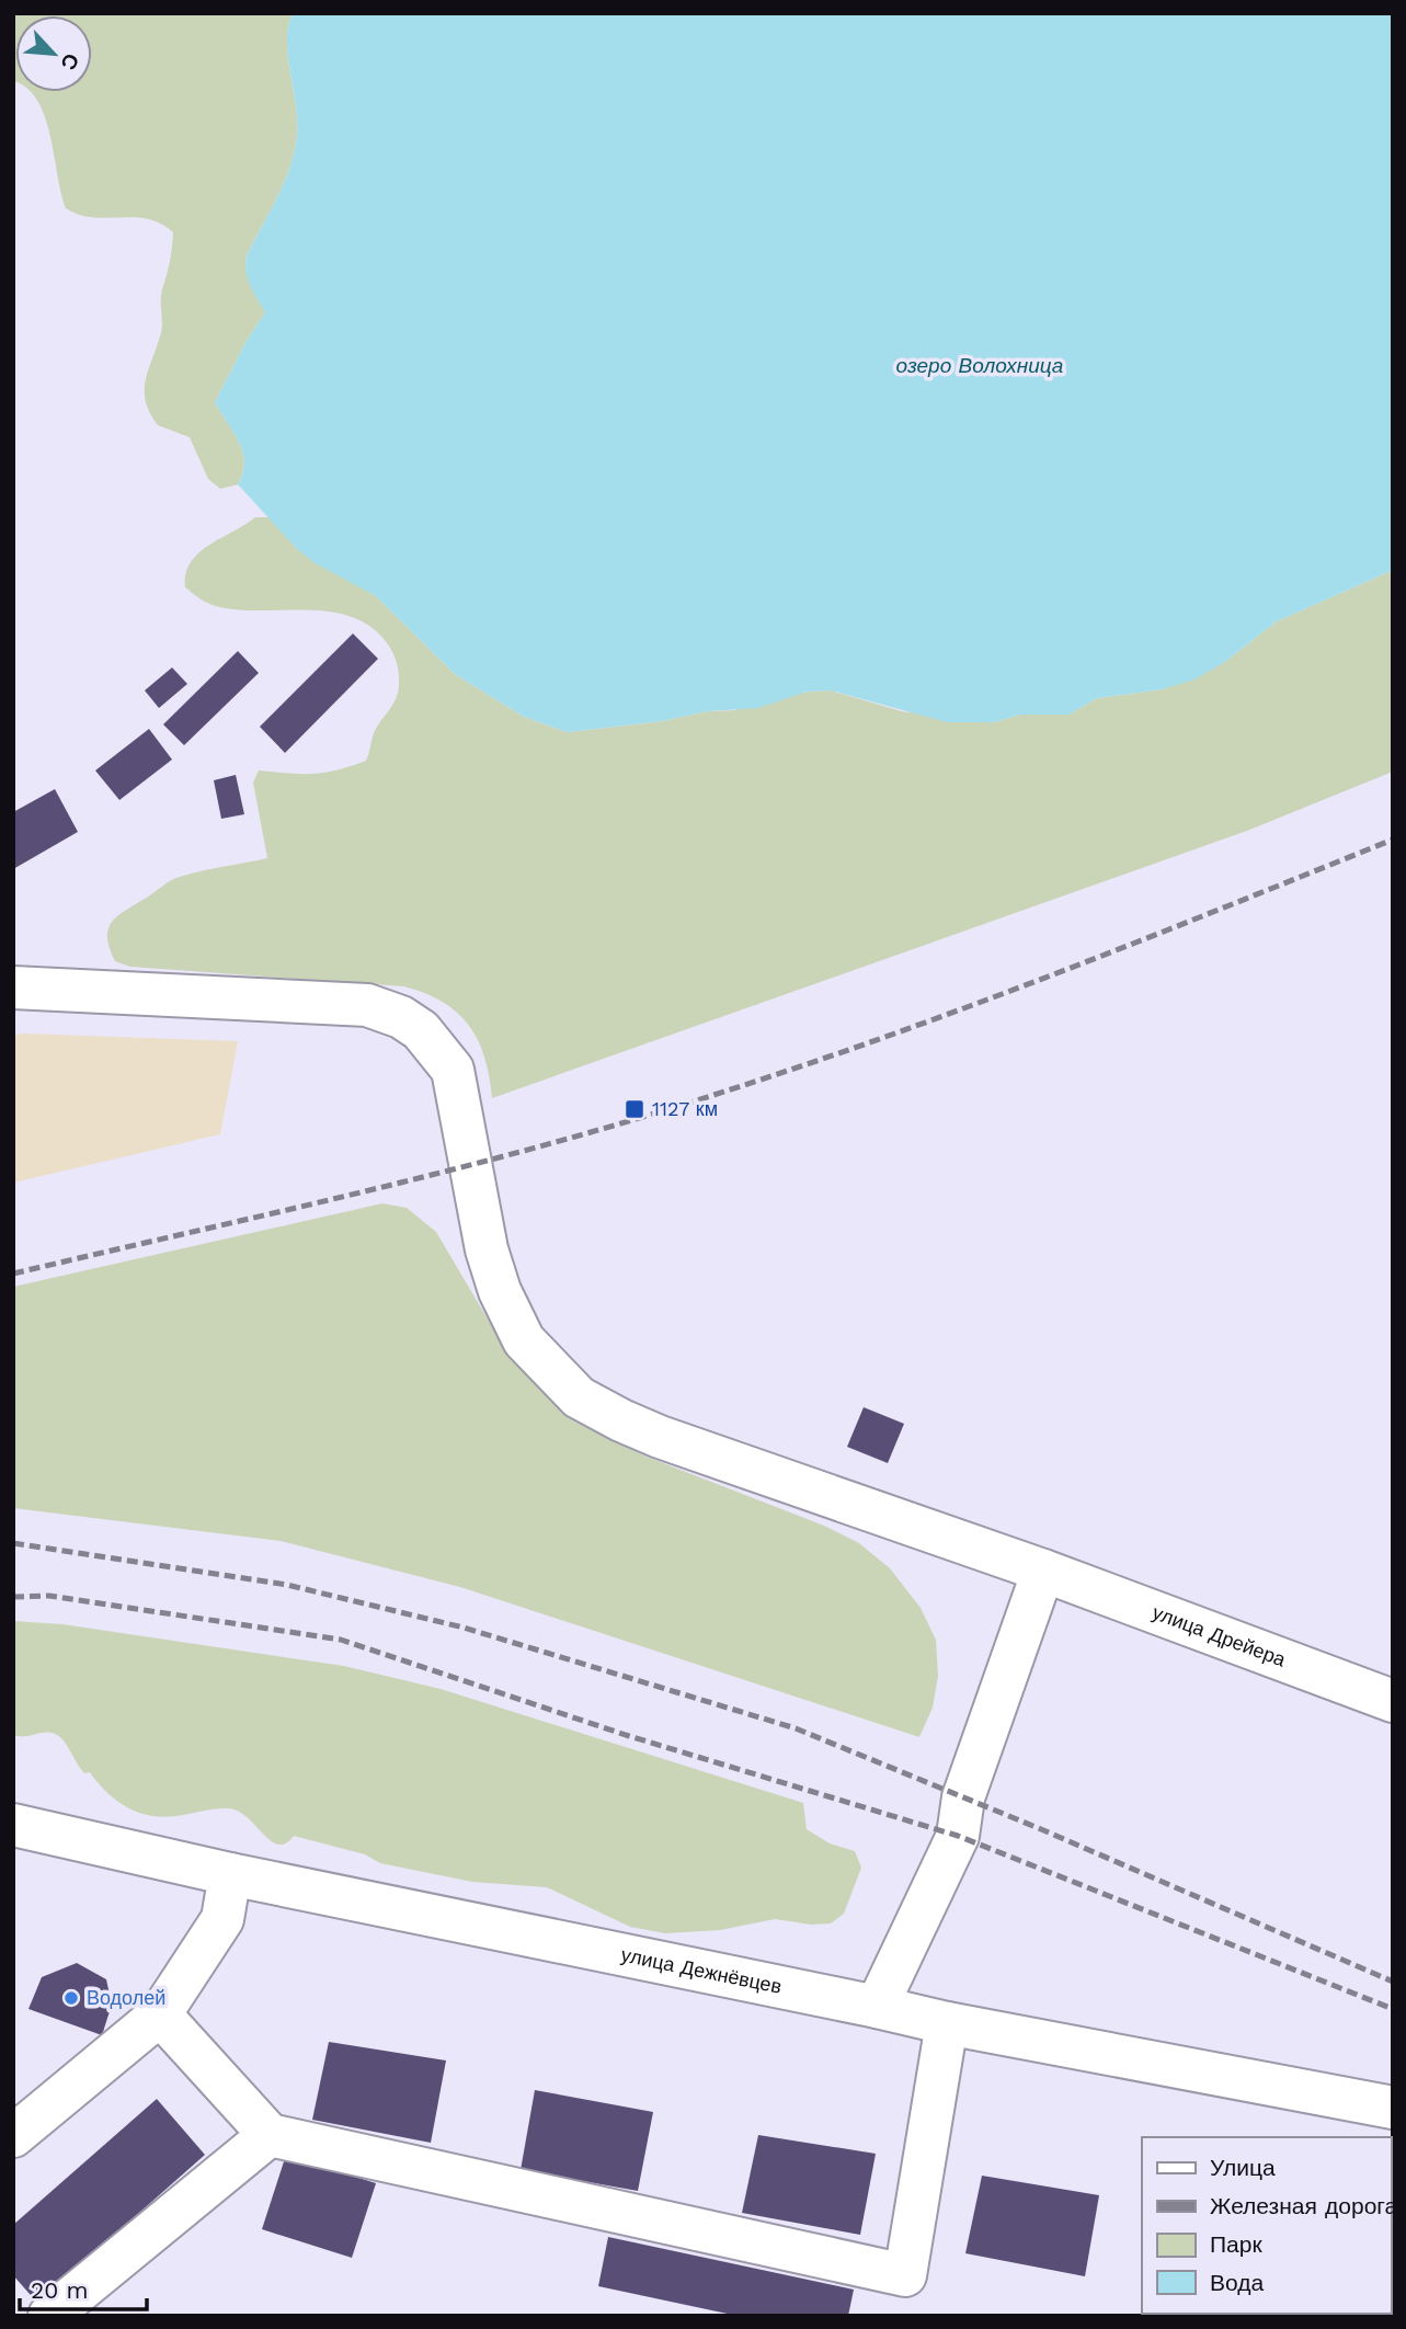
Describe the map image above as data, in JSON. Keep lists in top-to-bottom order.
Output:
{
  "streets": {
    "street": ["улица Дрейера", "улица Дежнёвцев"]
  },
  "water": ["озеро Волохница"],
  "places": {
    "transit": ["1127 км"],
    "other": ["Водолей"]
  },
  "legend": [
    "Улица",
    "Железная дорога",
    "Парк",
    "Вода"
  ],
  "scale_bar": "20 m",
  "north": "bottom right"
}
